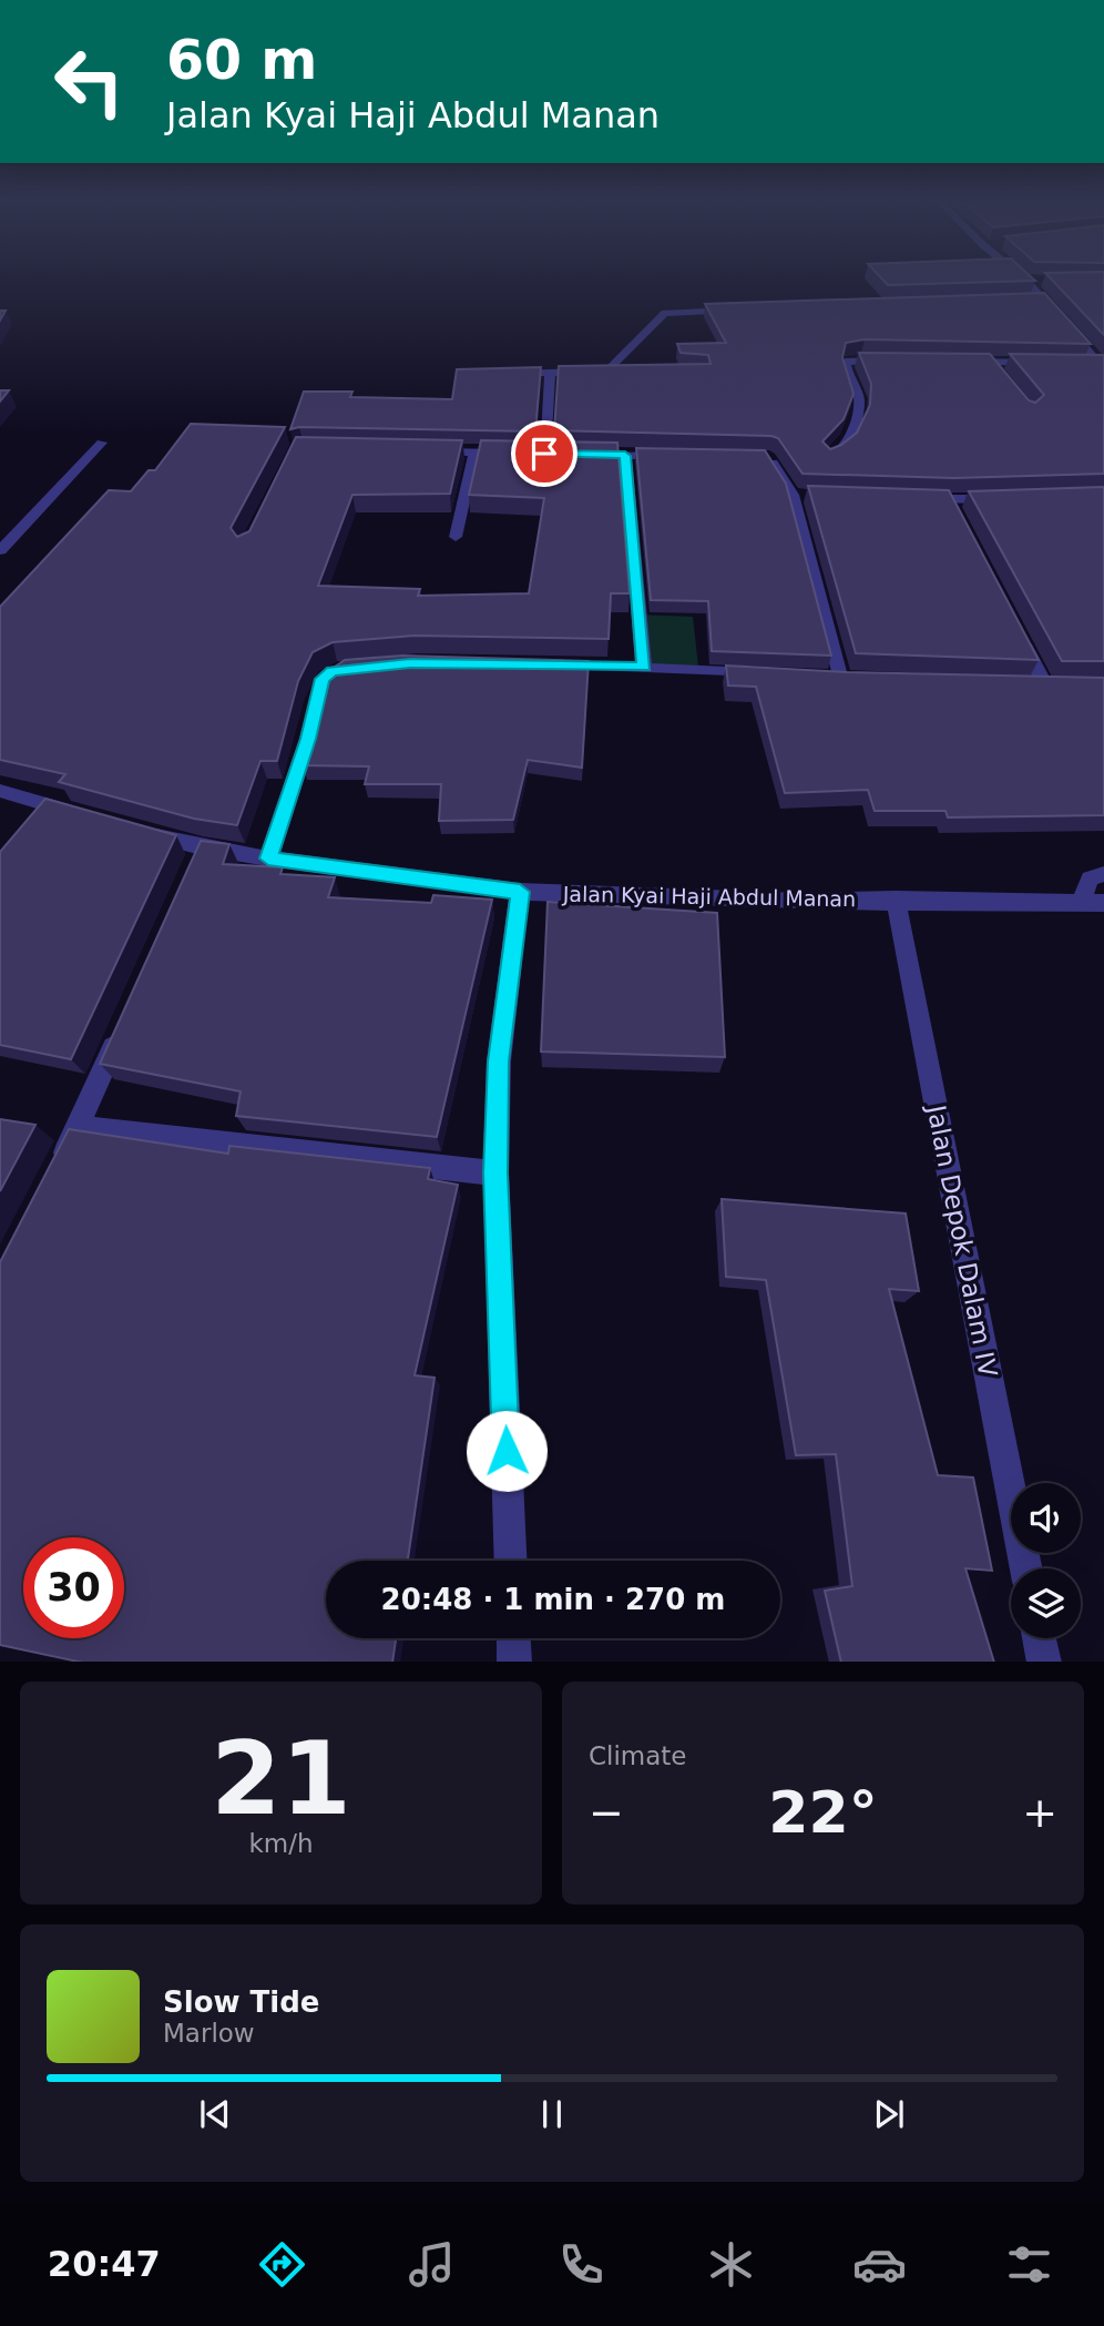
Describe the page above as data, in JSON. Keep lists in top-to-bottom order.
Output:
{
  "streets": {
    "street": ["Jalan Kyai Haji Abdul Manan", "Jalan Depok Dalam IV"]
  },
  "crossings": [
    ["Jalan Kyai Haji Abdul Manan", "Jalan Depok Dalam IV"]
  ],
  "page": {
    "turn": ["60 m", "Jalan Kyai Haji Abdul Manan"],
    "limit": "30",
    "trip": "20:48 · 1 min · 270 m",
    "tile": [
      ["21", "km/h"],
      "Climate"
    ],
    "heat": ["−", "22°", "+"],
    "song": ["Slow Tide", "Marlow"],
    "tabs": "20:47"
  }
}
